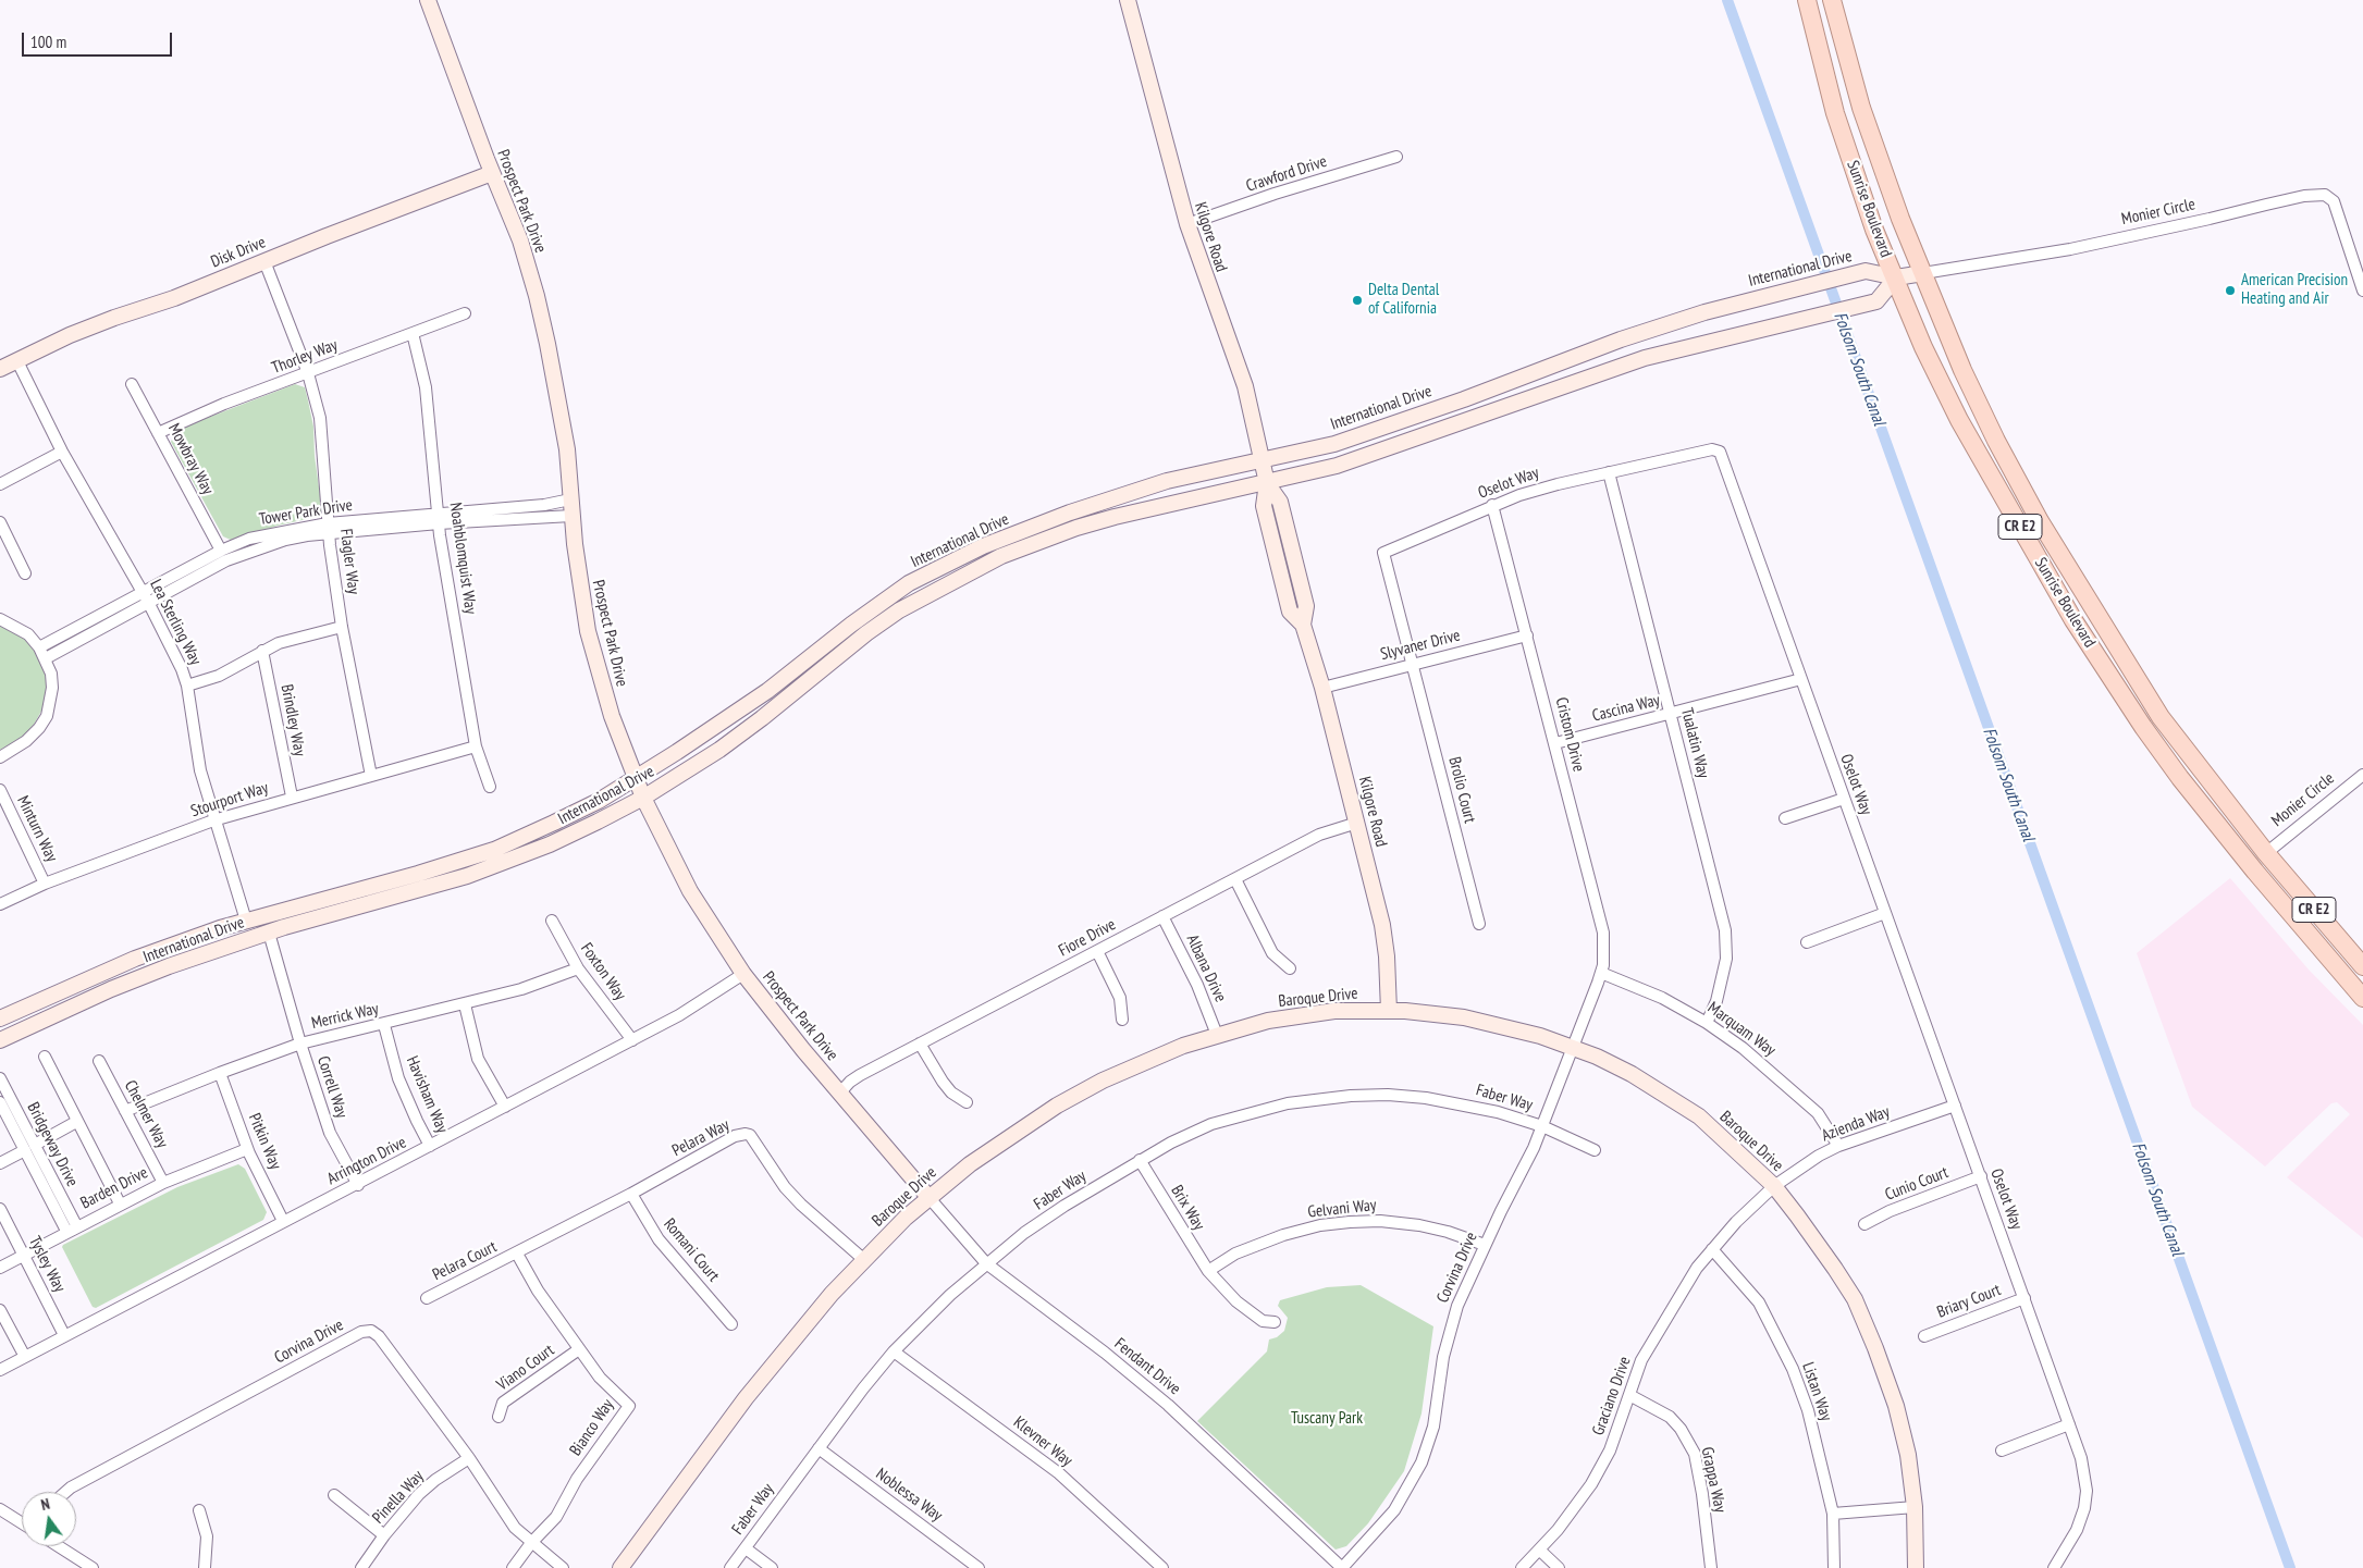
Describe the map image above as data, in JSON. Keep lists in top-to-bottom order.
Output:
{
  "streets": {
    "main road": ["Sunrise Boulevard", "CR E2"],
    "street": [
      "Crawford Drive",
      "Prospect Park Drive",
      "Monier Circle",
      "Kilgore Road",
      "Disk Drive",
      "International Drive",
      "Thorley Way",
      "Mowbray Way",
      "Oselot Way",
      "Tower Park Drive",
      "Noahblomquist Way",
      "Flagler Way",
      "Lea Sterling Way",
      "Slyvaner Drive",
      "Cascina Way",
      "Brindley Way",
      "Cristom Drive",
      "Tualatin Way",
      "Brolio Court",
      "Stourport Way",
      "Minturn Way",
      "Fiore Drive",
      "Albana Drive",
      "Foxton Way",
      "Baroque Drive",
      "Merrick Way",
      "Marquam Way",
      "Correll Way",
      "Havisham Way",
      "Faber Way",
      "Chelmer Way",
      "Azienda Way",
      "Pelara Way",
      "Pitkin Way",
      "Bridgeway Drive",
      "Arrington Drive",
      "Cunio Court",
      "Barden Drive",
      "Brix Way",
      "Gelvani Way",
      "Romani Court",
      "Pelara Court",
      "Tysley Way",
      "Corvina Drive",
      "Briary Court",
      "Fendant Drive",
      "Viano Court",
      "Listan Way",
      "Graciano Drive",
      "Bianco Way",
      "Klevner Way",
      "Grappa Way",
      "Noblessa Way",
      "Pinella Way"
    ]
  },
  "crossings": [
    ["Crawford Drive", "Kilgore Road"],
    ["Prospect Park Drive", "Disk Drive"],
    ["Prospect Park Drive", "International Drive"],
    ["Prospect Park Drive", "Tower Park Drive"],
    ["Prospect Park Drive", "Fiore Drive"],
    ["Prospect Park Drive", "Baroque Drive"],
    ["Prospect Park Drive", "Arrington Drive"],
    ["Prospect Park Drive", "Fendant Drive"],
    ["Sunrise Boulevard", "Monier Circle"],
    ["Sunrise Boulevard", "International Drive"],
    ["Monier Circle", "International Drive"],
    ["Kilgore Road", "International Drive"],
    ["Kilgore Road", "Slyvaner Drive"],
    ["Kilgore Road", "Fiore Drive"],
    ["Kilgore Road", "Baroque Drive"],
    ["Disk Drive", "Flagler Way"],
    ["Disk Drive", "Lea Sterling Way"],
    ["International Drive", "Lea Sterling Way"],
    ["International Drive", "Correll Way"],
    ["Thorley Way", "Mowbray Way"],
    ["Thorley Way", "Noahblomquist Way"],
    ["Thorley Way", "Flagler Way"],
    ["Mowbray Way", "Tower Park Drive"],
    ["Oselot Way", "Slyvaner Drive"],
    ["Oselot Way", "Cascina Way"],
    ["Oselot Way", "Cristom Drive"],
    ["Oselot Way", "Tualatin Way"],
    ["Oselot Way", "Brolio Court"],
    ["Oselot Way", "Azienda Way"],
    ["Oselot Way", "Cunio Court"],
    ["Oselot Way", "Briary Court"],
    ["Tower Park Drive", "Noahblomquist Way"],
    ["Tower Park Drive", "Flagler Way"],
    ["Tower Park Drive", "Lea Sterling Way"],
    ["Noahblomquist Way", "Stourport Way"],
    ["Flagler Way", "Stourport Way"],
    ["Lea Sterling Way", "Stourport Way"],
    ["Slyvaner Drive", "Cristom Drive"],
    ["Slyvaner Drive", "Brolio Court"],
    ["Cascina Way", "Cristom Drive"],
    ["Cascina Way", "Tualatin Way"],
    ["Brindley Way", "Stourport Way"],
    ["Cristom Drive", "Marquam Way"],
    ["Cristom Drive", "Corvina Drive"],
    ["Tualatin Way", "Marquam Way"],
    ["Stourport Way", "Minturn Way"],
    ["Fiore Drive", "Albana Drive"],
    ["Albana Drive", "Baroque Drive"],
    ["Foxton Way", "Merrick Way"],
    ["Foxton Way", "Arrington Drive"],
    ["Baroque Drive", "Azienda Way"],
    ["Baroque Drive", "Pelara Way"],
    ["Baroque Drive", "Corvina Drive"],
    ["Baroque Drive", "Fendant Drive"],
    ["Baroque Drive", "Graciano Drive"],
    ["Merrick Way", "Correll Way"],
    ["Merrick Way", "Havisham Way"],
    ["Merrick Way", "Chelmer Way"],
    ["Merrick Way", "Pitkin Way"],
    ["Marquam Way", "Azienda Way"],
    ["Marquam Way", "Corvina Drive"],
    ["Correll Way", "Arrington Drive"],
    ["Havisham Way", "Arrington Drive"],
    ["Faber Way", "Brix Way"],
    ["Faber Way", "Corvina Drive"],
    ["Faber Way", "Fendant Drive"],
    ["Faber Way", "Klevner Way"],
    ["Faber Way", "Noblessa Way"],
    ["Chelmer Way", "Barden Drive"],
    ["Azienda Way", "Graciano Drive"],
    ["Pelara Way", "Romani Court"],
    ["Pelara Way", "Pelara Court"],
    ["Pelara Way", "Bianco Way"],
    ["Pitkin Way", "Arrington Drive"],
    ["Pitkin Way", "Barden Drive"],
    ["Bridgeway Drive", "Barden Drive"],
    ["Arrington Drive", "Tysley Way"],
    ["Barden Drive", "Tysley Way"],
    ["Brix Way", "Gelvani Way"],
    ["Gelvani Way", "Corvina Drive"],
    ["Pelara Court", "Bianco Way"],
    ["Corvina Drive", "Fendant Drive"],
    ["Corvina Drive", "Bianco Way"],
    ["Corvina Drive", "Pinella Way"],
    ["Viano Court", "Bianco Way"],
    ["Listan Way", "Graciano Drive"],
    ["Graciano Drive", "Grappa Way"]
  ],
  "water": ["Folsom South Canal"],
  "parks": ["Tuscany Park"],
  "places": ["American Precision Heating and Air", "Delta Dental of California"],
  "scale_bar": "100 m",
  "north": "top"
}
